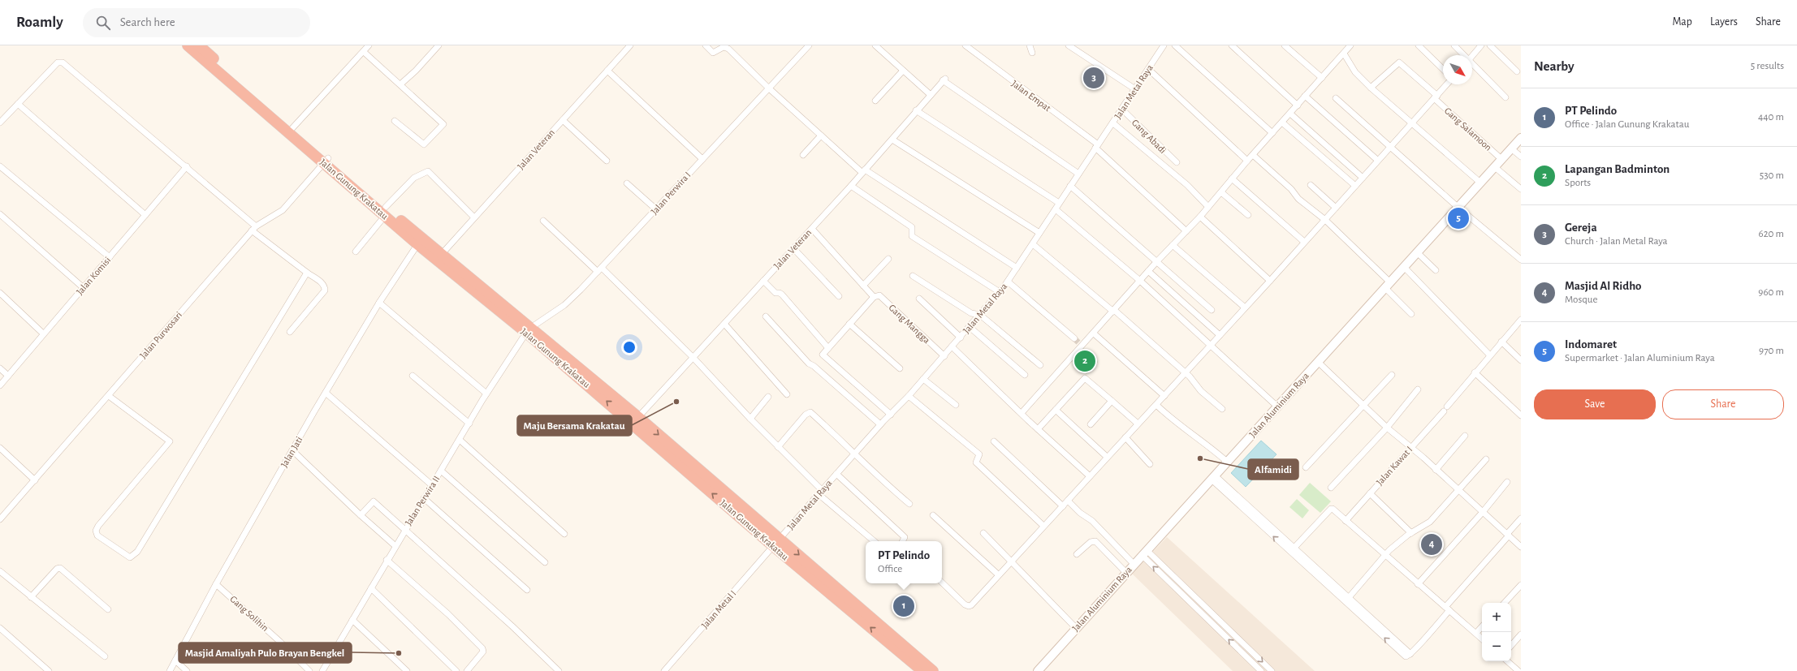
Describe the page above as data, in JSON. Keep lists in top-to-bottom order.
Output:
{
  "streets": {
    "highway": ["Jalan Gunung Krakatau"],
    "main road": ["Jalan Aluminium Raya"],
    "street": [
      "Jalan Metal Raya",
      "Jalan Empat",
      "Gang Salamoon",
      "Gang Abadi",
      "Jalan Veteran",
      "Jalan Perwira I",
      "Jalan Komisi",
      "Gang Mangga",
      "Jalan Purwosari",
      "Jalan Jati",
      "Jalan Kawat I",
      "Jalan Perwira II",
      "Jalan Metal I",
      "Gang Solihin"
    ]
  },
  "crossings": [
    ["Jalan Metal Raya", "Jalan Empat"],
    ["Jalan Metal Raya", "Gang Abadi"],
    ["Jalan Metal Raya", "Jalan Veteran"],
    ["Jalan Metal Raya", "Jalan Gunung Krakatau"],
    ["Jalan Metal Raya", "Gang Mangga"],
    ["Jalan Metal Raya", "Jalan Metal I"],
    ["Gang Salamoon", "Jalan Aluminium Raya"],
    ["Jalan Veteran", "Jalan Gunung Krakatau"],
    ["Jalan Gunung Krakatau", "Jalan Perwira I"],
    ["Jalan Gunung Krakatau", "Jalan Purwosari"],
    ["Jalan Gunung Krakatau", "Jalan Jati"],
    ["Jalan Gunung Krakatau", "Jalan Perwira II"],
    ["Jalan Gunung Krakatau", "Jalan Metal I"],
    ["Jalan Perwira I", "Jalan Perwira II"],
    ["Jalan Jati", "Gang Solihin"]
  ],
  "places": ["Maju Bersama Krakatau", "Alfamidi", "Masjid Amaliyah Pulo Brayan Bengkel"],
  "north": "bottom right",
  "page": {
    "header": "Roamly",
    "search": "Search here",
    "nav": ["Map", "Layers", "Share"],
    "heading": ["Nearby", "5 results"],
    "pins": [
      "3",
      "5",
      "2",
      "4",
      "1"
    ],
    "list": [
      {
        "mark": "1",
        "name": "PT Pelindo",
        "note": "Office · Jalan Gunung Krakatau",
        "value": "440 m"
      },
      {
        "mark": "2",
        "name": "Lapangan Badminton",
        "note": "Sports",
        "value": "530 m"
      },
      {
        "mark": "3",
        "name": "Gereja",
        "note": "Church · Jalan Metal Raya",
        "value": "620 m"
      },
      {
        "mark": "4",
        "name": "Masjid Al Ridho",
        "note": "Mosque",
        "value": "960 m"
      },
      {
        "mark": "5",
        "name": "Indomaret",
        "note": "Supermarket · Jalan Aluminium Raya",
        "value": "970 m"
      }
    ],
    "buttons": ["Save", "Share"],
    "popup": ["PT Pelindo", "Office"],
    "map_buttons": ["+", "−"]
  }
}
